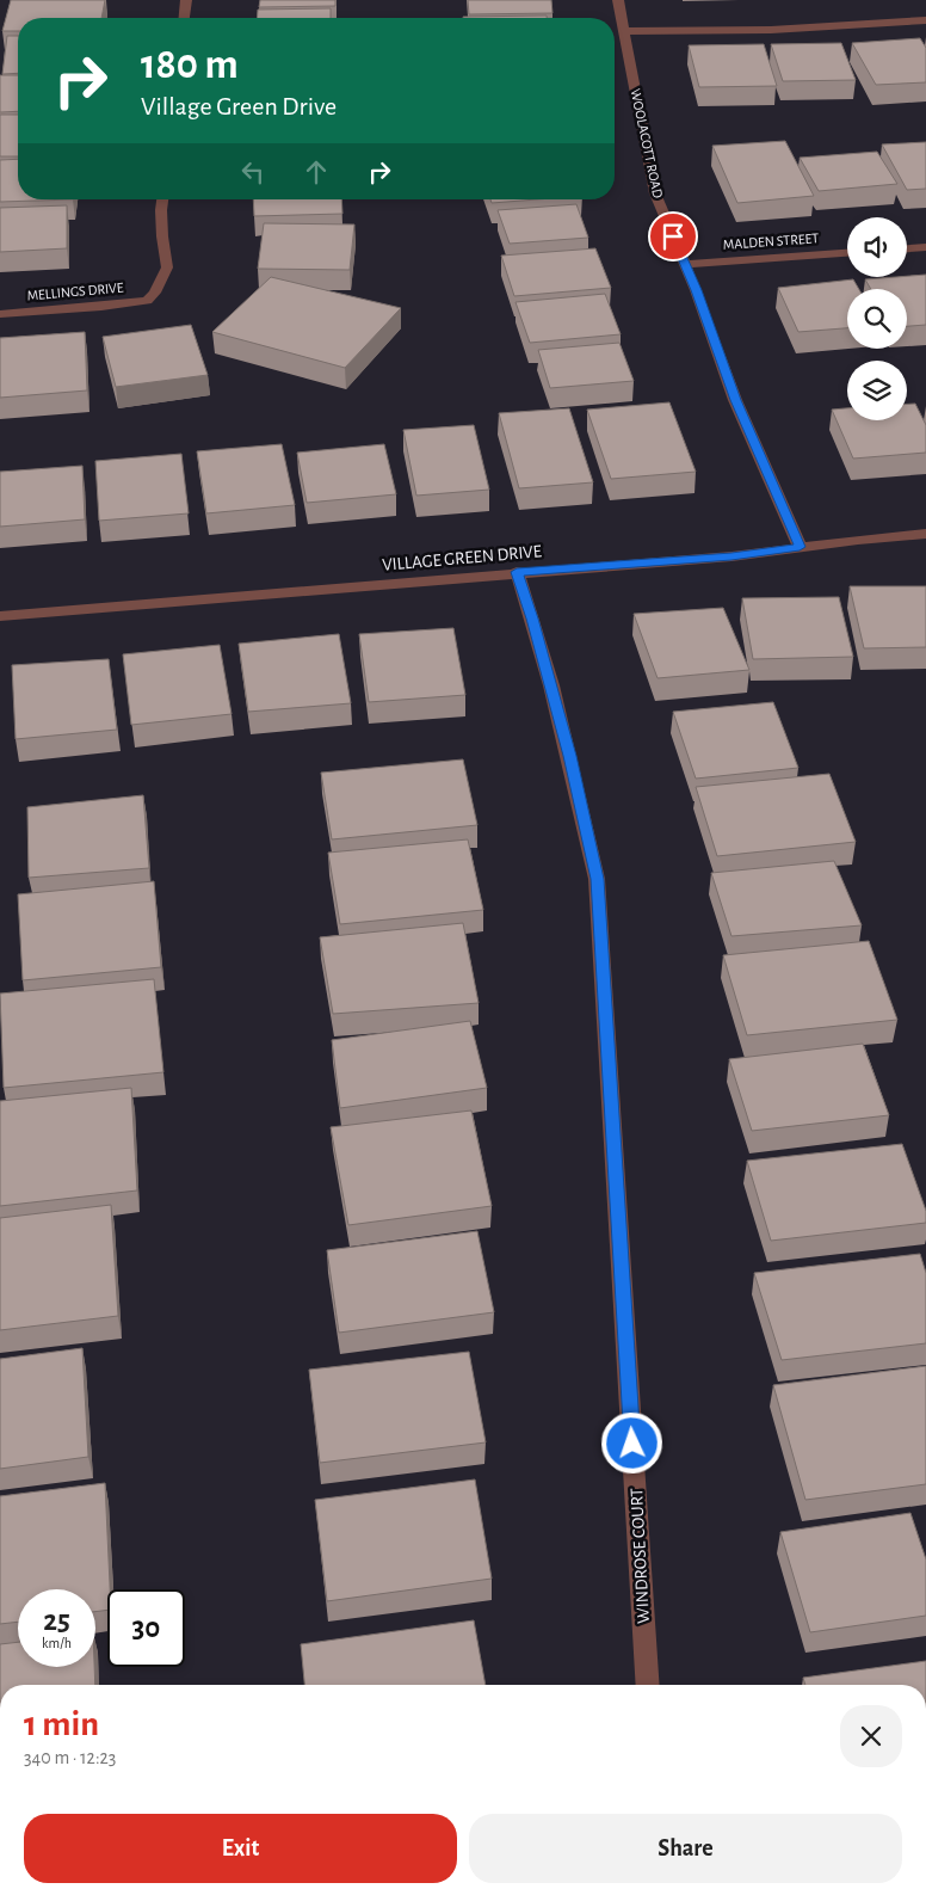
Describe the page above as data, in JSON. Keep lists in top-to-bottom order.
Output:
{
  "streets": {
    "street": [
      "WOOLACOTT ROAD",
      "MALDEN STREET",
      "MELLINGS DRIVE",
      "VILLAGE GREEN DRIVE",
      "WINDROSE COURT"
    ]
  },
  "crossings": [
    ["WOOLACOTT ROAD", "MALDEN STREET"],
    ["WOOLACOTT ROAD", "VILLAGE GREEN DRIVE"],
    ["VILLAGE GREEN DRIVE", "WINDROSE COURT"]
  ],
  "page": {
    "turn": ["180 m", "Village Green Drive"],
    "speed": "25 km/h",
    "limit": "30",
    "heading": ["1 min", "340 m · 12:23"],
    "buttons": ["Exit", "Share"]
  }
}
